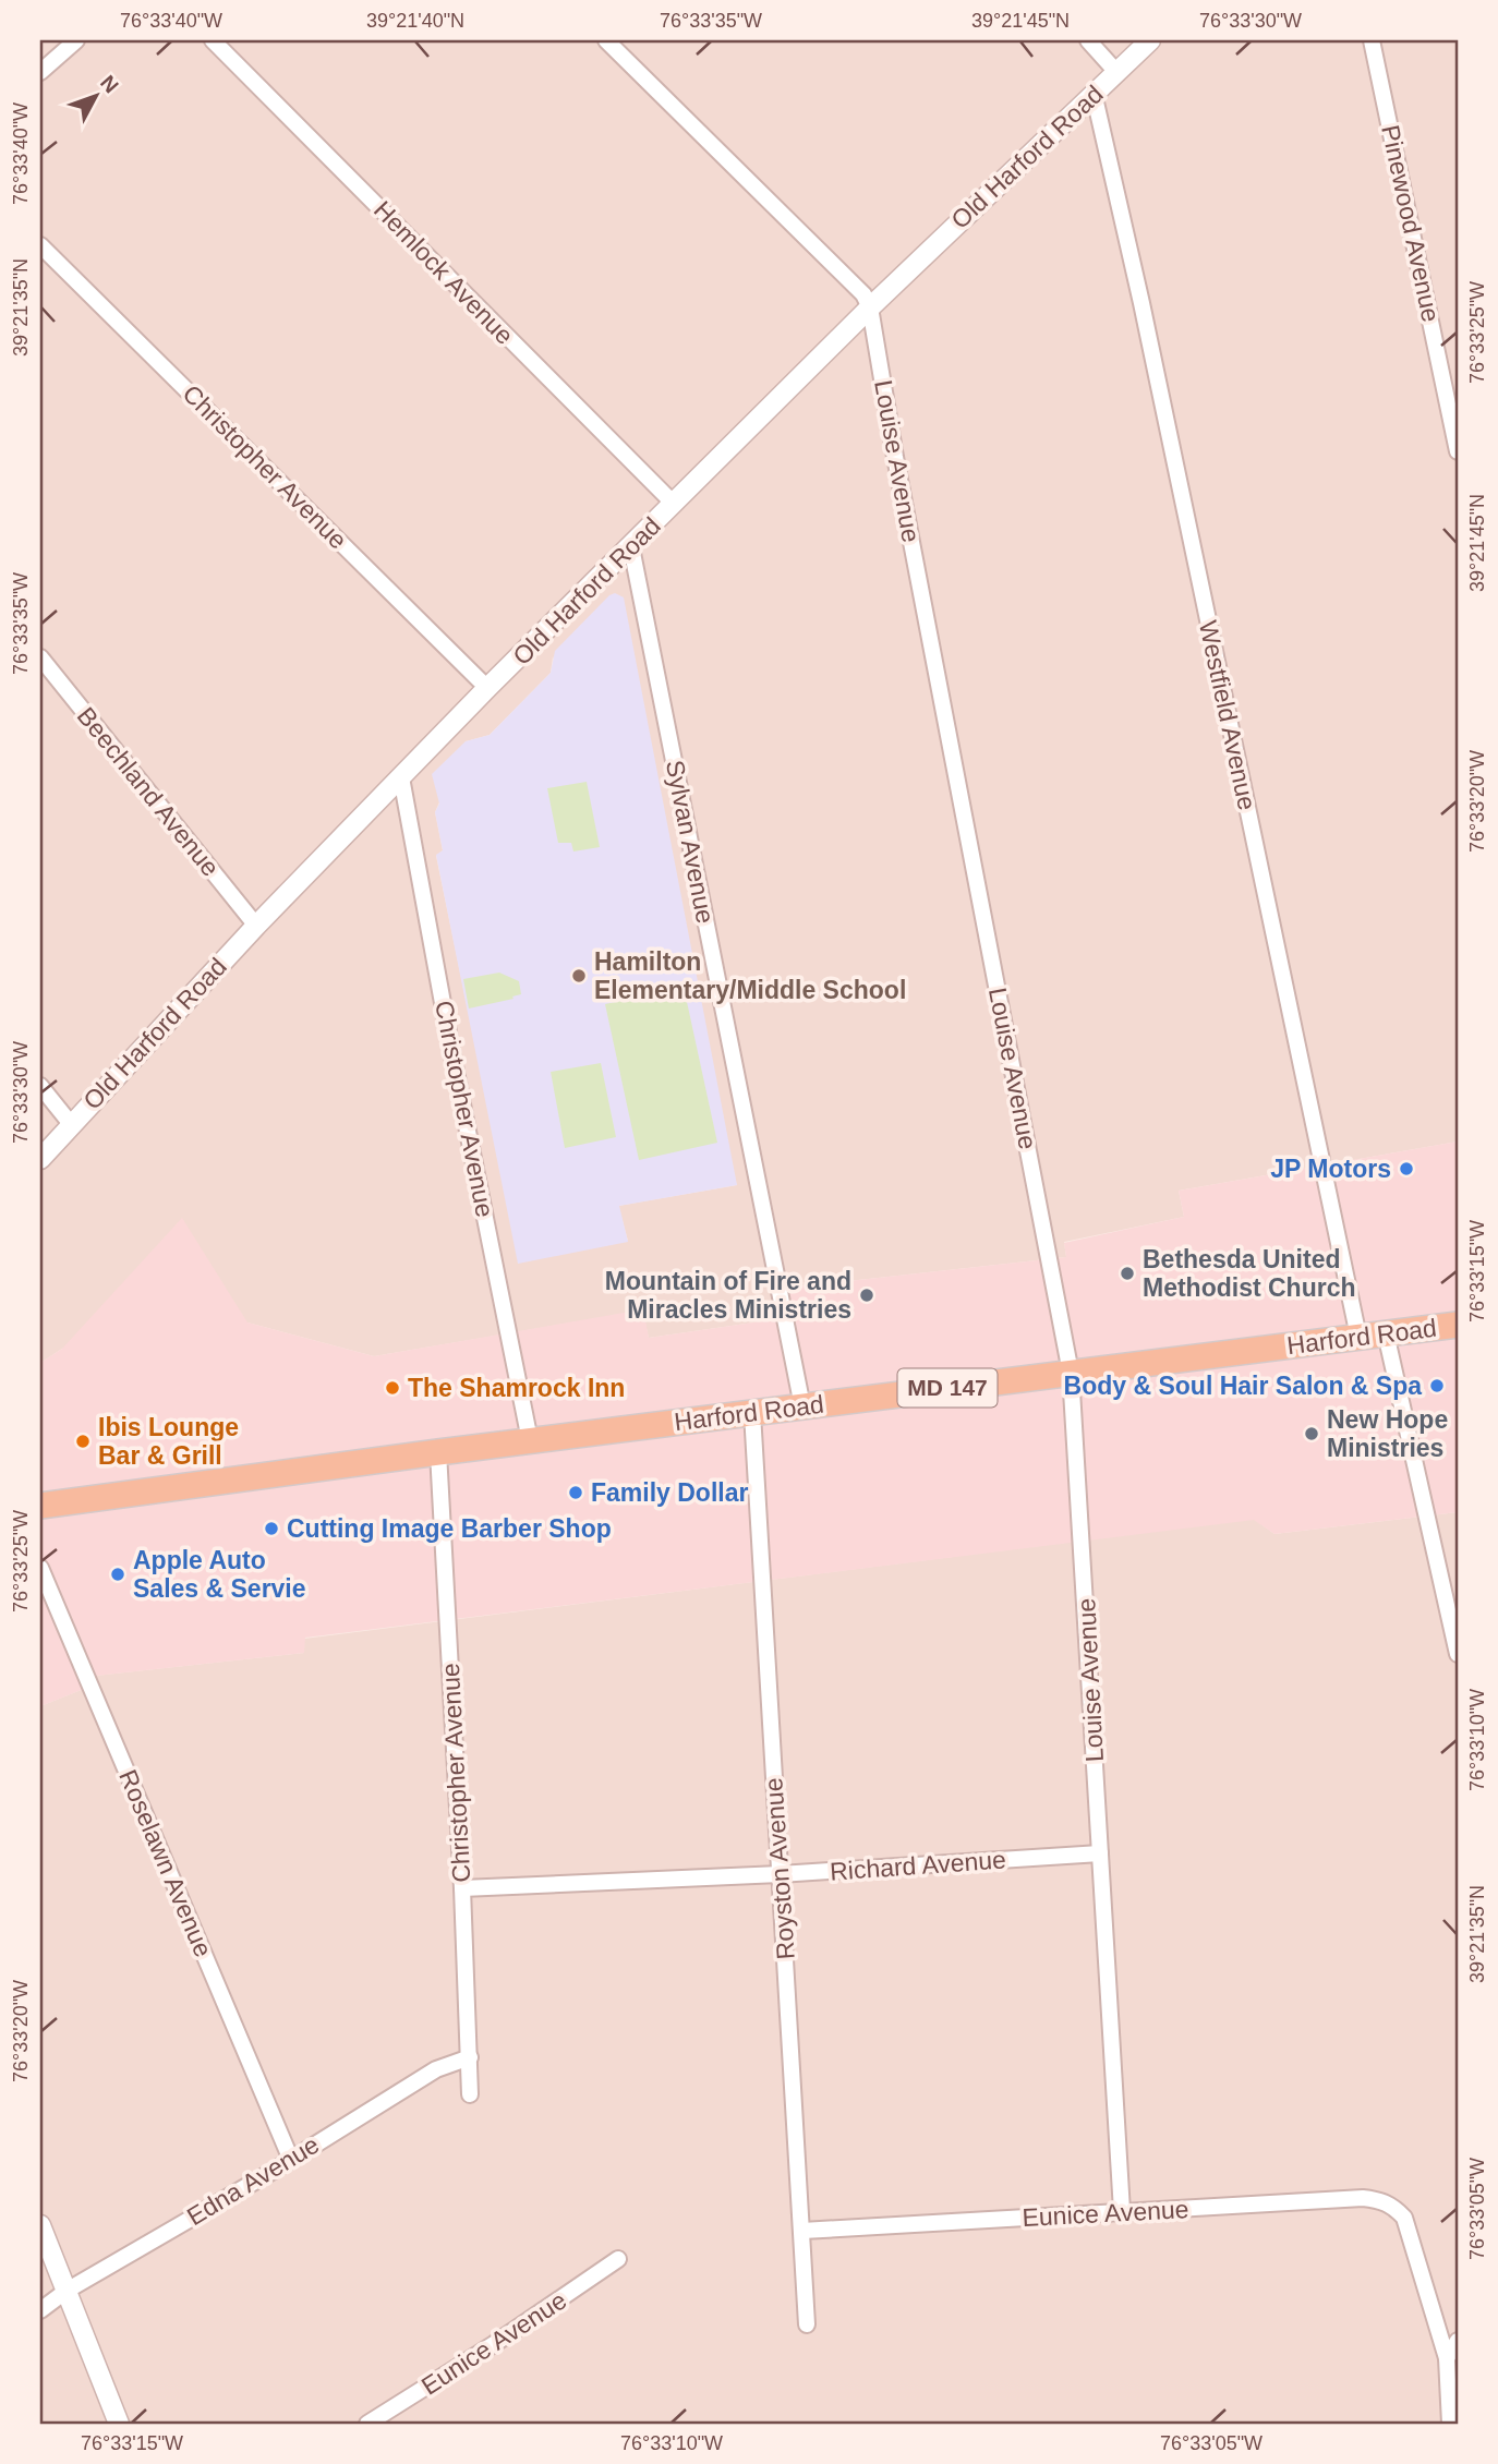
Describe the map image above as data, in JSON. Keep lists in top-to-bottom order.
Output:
{
  "streets": {
    "main road": ["Harford Road", "MD 147"],
    "street": [
      "Old Harford Road",
      "Pinewood Avenue",
      "Hemlock Avenue",
      "Louise Avenue",
      "Christopher Avenue",
      "Westfield Avenue",
      "Beechland Avenue",
      "Sylvan Avenue",
      "Roselawn Avenue",
      "Richard Avenue",
      "Royston Avenue",
      "Edna Avenue",
      "Eunice Avenue"
    ]
  },
  "crossings": [
    ["Old Harford Road", "Hemlock Avenue"],
    ["Old Harford Road", "Louise Avenue"],
    ["Old Harford Road", "Christopher Avenue"],
    ["Old Harford Road", "Westfield Avenue"],
    ["Old Harford Road", "Beechland Avenue"],
    ["Old Harford Road", "Sylvan Avenue"],
    ["Louise Avenue", "Harford Road"],
    ["Louise Avenue", "Richard Avenue"],
    ["Louise Avenue", "Eunice Avenue"],
    ["Christopher Avenue", "Harford Road"],
    ["Christopher Avenue", "Richard Avenue"],
    ["Christopher Avenue", "Edna Avenue"],
    ["Westfield Avenue", "Harford Road"],
    ["Sylvan Avenue", "Harford Road"],
    ["Harford Road", "Royston Avenue"],
    ["Roselawn Avenue", "Edna Avenue"],
    ["Richard Avenue", "Royston Avenue"],
    ["Royston Avenue", "Eunice Avenue"]
  ],
  "places": [
    "Hamilton Elementary/Middle School",
    "JP Motors",
    "Bethesda United Methodist Church",
    "Mountain of Fire and Miracles Ministries",
    "Body & Soul Hair Salon & Spa",
    "The Shamrock Inn",
    "New Hope Ministries",
    "Ibis Lounge Bar & Grill",
    "Family Dollar",
    "Cutting Image Barber Shop",
    "Apple Auto Sales & Servie"
  ],
  "north": "top right",
  "coordinates": [
    "76°33'40\"W",
    "39°21'40\"N",
    "76°33'35\"W",
    "39°21'45\"N",
    "76°33'30\"W",
    "39°21'35\"N",
    "76°33'25\"W",
    "76°33'20\"W",
    "76°33'15\"W",
    "76°33'10\"W",
    "76°33'05\"W"
  ]
}
